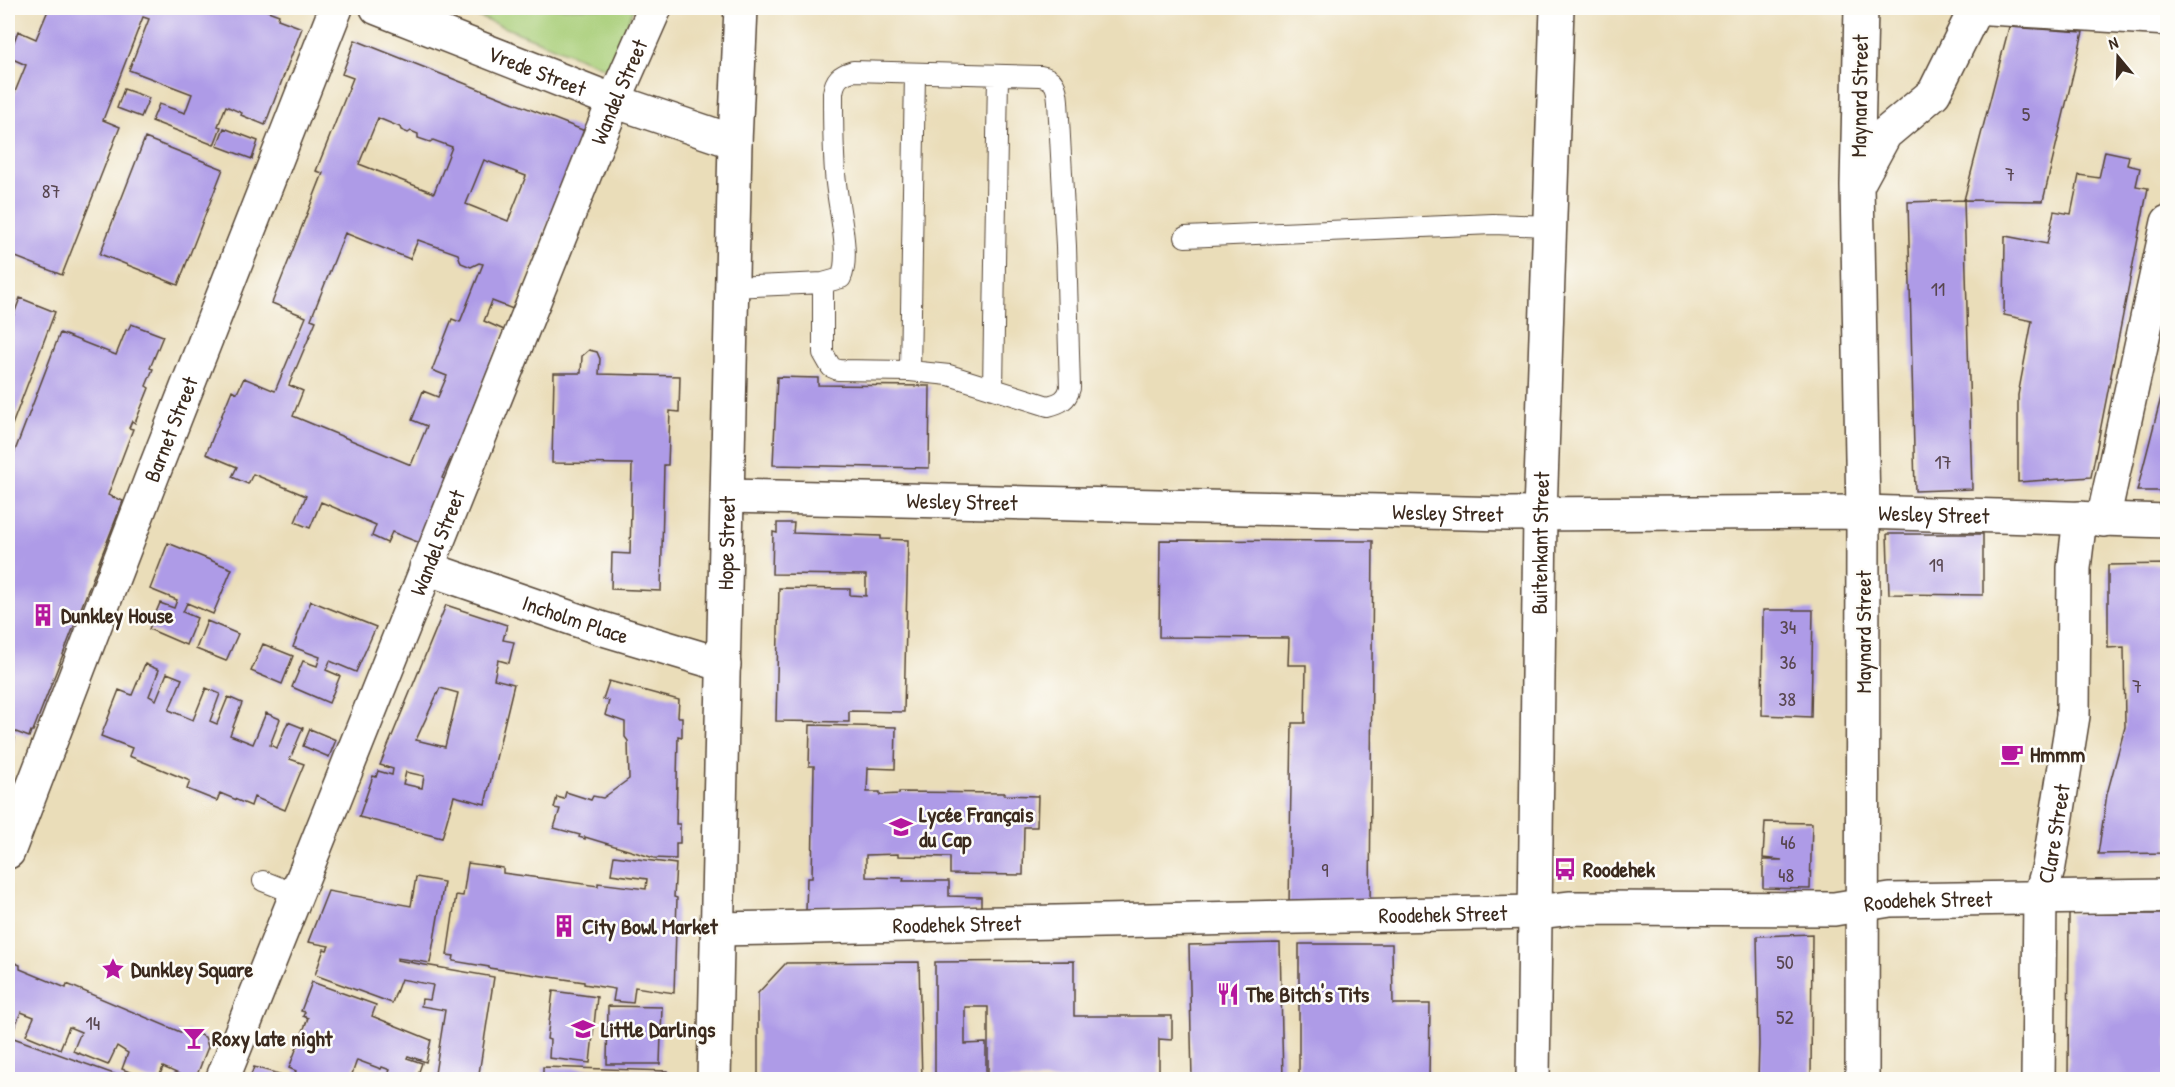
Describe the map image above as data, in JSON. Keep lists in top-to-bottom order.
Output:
{
  "streets": {
    "street": [
      "Vrede Street",
      "Wandel Street",
      "Maynard Street",
      "Barnet Street",
      "Wesley Street",
      "Hope Street",
      "Buitenkant Street",
      "Incholm Place",
      "Clare Street",
      "Roodehek Street"
    ]
  },
  "crossings": [
    ["Vrede Street", "Wandel Street"],
    ["Vrede Street", "Hope Street"],
    ["Wandel Street", "Incholm Place"],
    ["Maynard Street", "Wesley Street"],
    ["Maynard Street", "Roodehek Street"],
    ["Wesley Street", "Hope Street"],
    ["Wesley Street", "Buitenkant Street"],
    ["Wesley Street", "Clare Street"],
    ["Hope Street", "Incholm Place"],
    ["Hope Street", "Roodehek Street"],
    ["Buitenkant Street", "Roodehek Street"],
    ["Clare Street", "Roodehek Street"]
  ],
  "places": {
    "building": ["Dunkley House", "City Bowl Market"],
    "cafe": ["Hmmm"],
    "school or university": ["Lycée Français du Cap", "Little Darlings"],
    "bus stop": ["Roodehek"],
    "place": ["Dunkley Square"],
    "restaurant": ["The Bitch's Tits"],
    "bar": ["Roxy late night"]
  },
  "house_numbers": [
    "5",
    "7",
    "87",
    "11",
    "17",
    "19",
    "34",
    "36",
    "7",
    "38",
    "46",
    "9",
    "48",
    "50",
    "52",
    "14"
  ],
  "north": "top"
}
